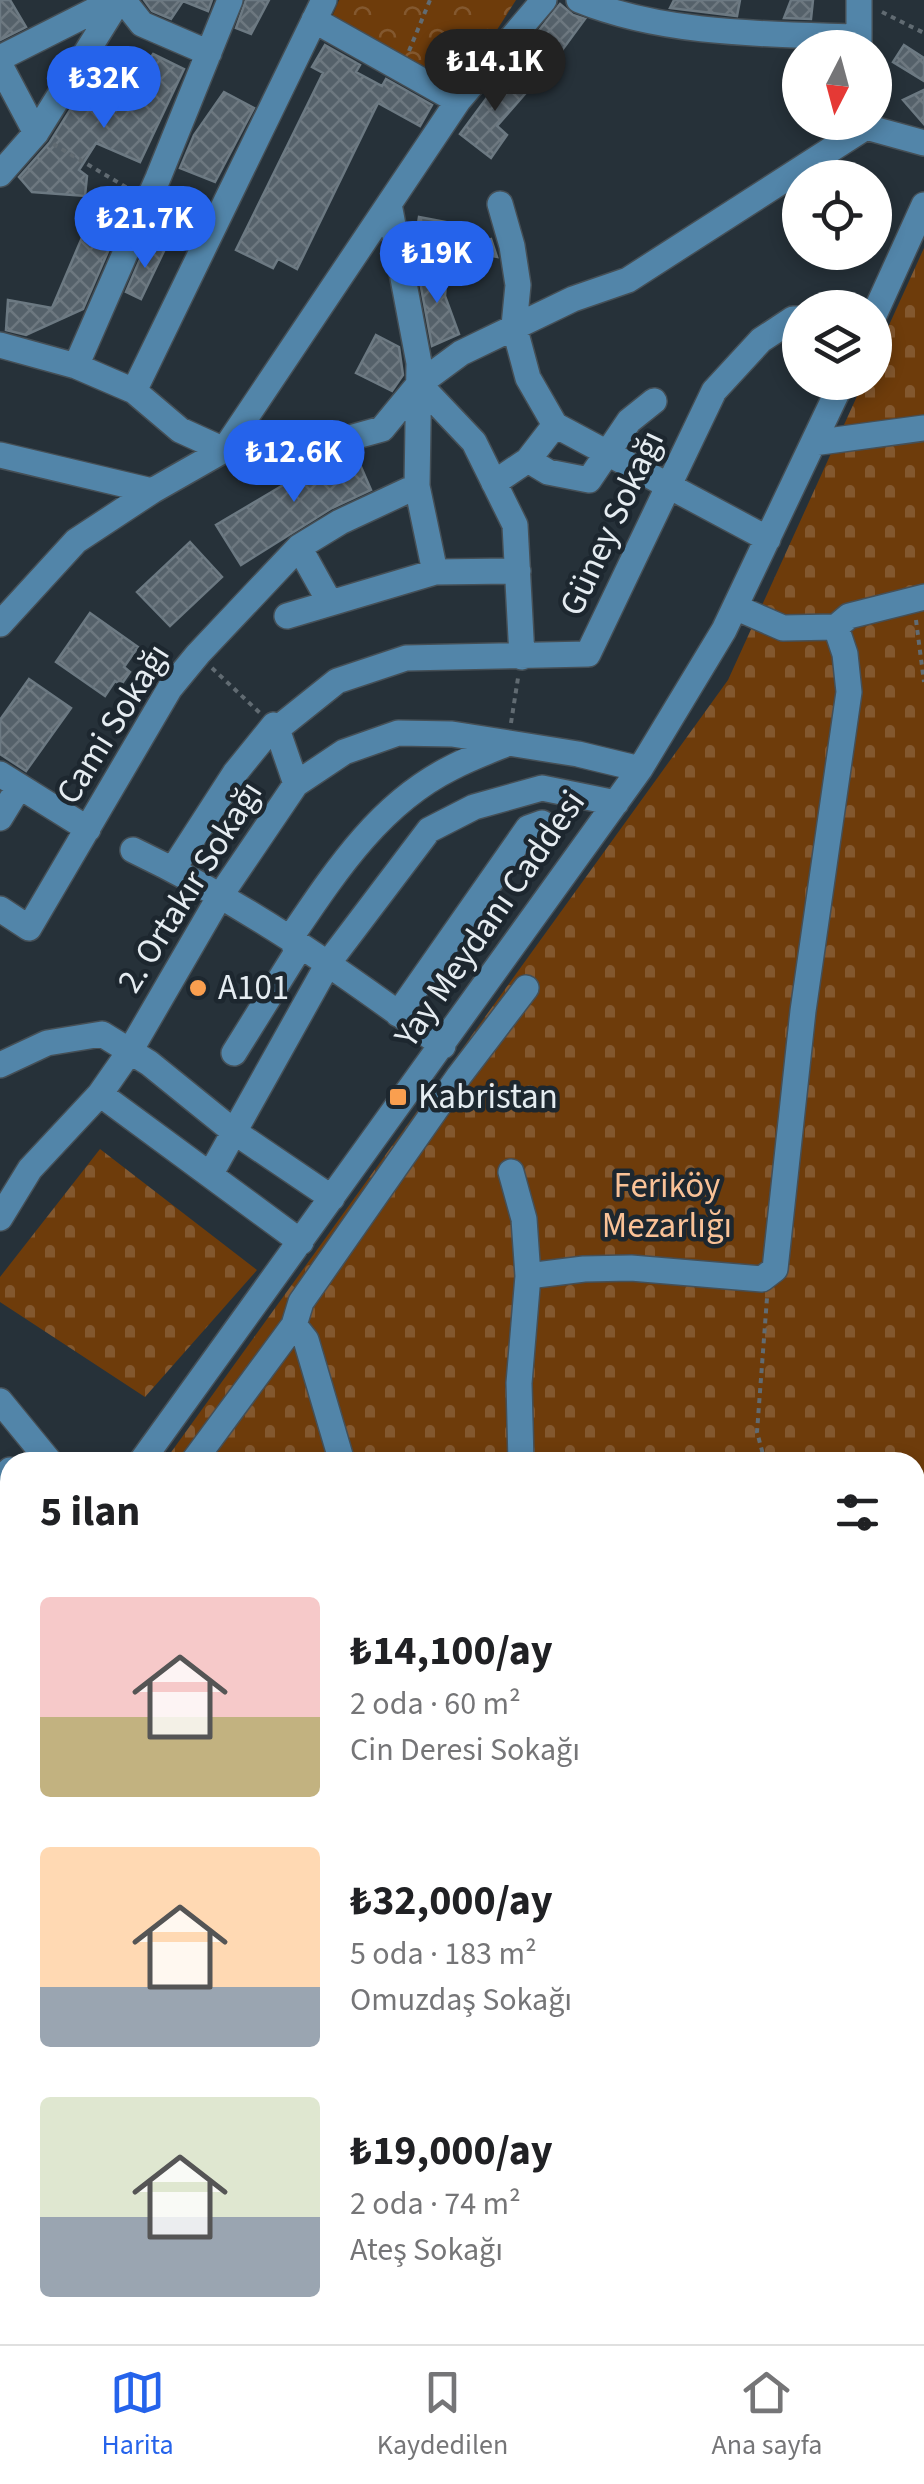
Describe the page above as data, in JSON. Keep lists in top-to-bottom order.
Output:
{
  "streets": {
    "street": [
      "Güney Sokağı",
      "Cami Sokağı",
      "2. Ortakır Sokağı",
      "Yay Meydanı Caddesi"
    ]
  },
  "crossings": [
    ["Güney Sokağı", "2. Ortakır Sokağı"],
    ["2. Ortakır Sokağı", "Yay Meydanı Caddesi"]
  ],
  "parks": ["Feriköy Mezarlığı"],
  "places": {
    "other": ["A101"],
    "transit": ["Kabristan"]
  },
  "north": "bottom",
  "page": {
    "price": [
      "₺14.1K",
      "₺32K",
      "₺21.7K",
      "₺19K",
      "₺12.6K"
    ],
    "heading": "5 ilan",
    "list": [
      {
        "name": "₺14,100/ay",
        "note": "2 oda · 60 m² · Cin Deresi Sokağı"
      },
      {
        "name": "₺32,000/ay",
        "note": "5 oda · 183 m² · Omuzdaş Sokağı"
      },
      {
        "name": "₺19,000/ay",
        "note": "2 oda · 74 m² · Ateş Sokağı"
      }
    ],
    "tabs": ["Harita", "Kaydedilen", "Ana sayfa"]
  }
}
